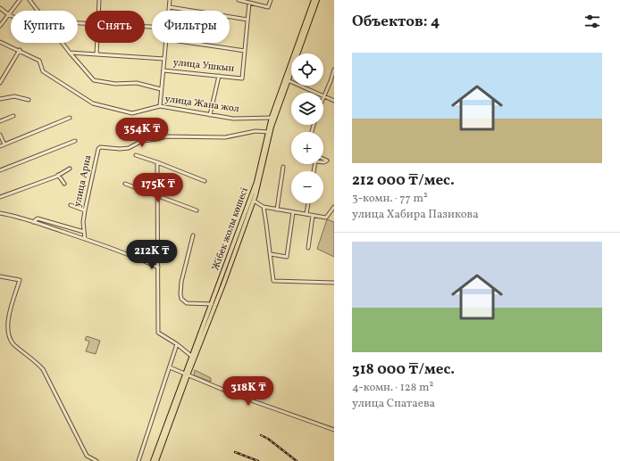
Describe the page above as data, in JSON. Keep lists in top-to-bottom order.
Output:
{
  "streets": {
    "main road": ["Жібек жолы көшесі"],
    "street": ["улица Ушкын", "улица Жана жол", "улица Арна"]
  },
  "crossings": [
    ["улица Жана жол", "Жібек жолы көшесі"],
    ["улица Арна", "Жібек жолы көшесі"]
  ],
  "page": {
    "heading": "Объектов: 4",
    "chip": ["Купить", "Снять", "Фильтры"],
    "list": [
      {
        "name": "212 000 ₸/мес.",
        "note": "3-комн. · 77 m² · улица Хабира Пазикова"
      },
      {
        "name": "318 000 ₸/мес.",
        "note": "4-комн. · 128 m² · улица Спатаева"
      }
    ],
    "map_buttons": ["+", "−"],
    "price": [
      "354K ₸",
      "175K ₸",
      "212K ₸",
      "318K ₸"
    ]
  }
}
